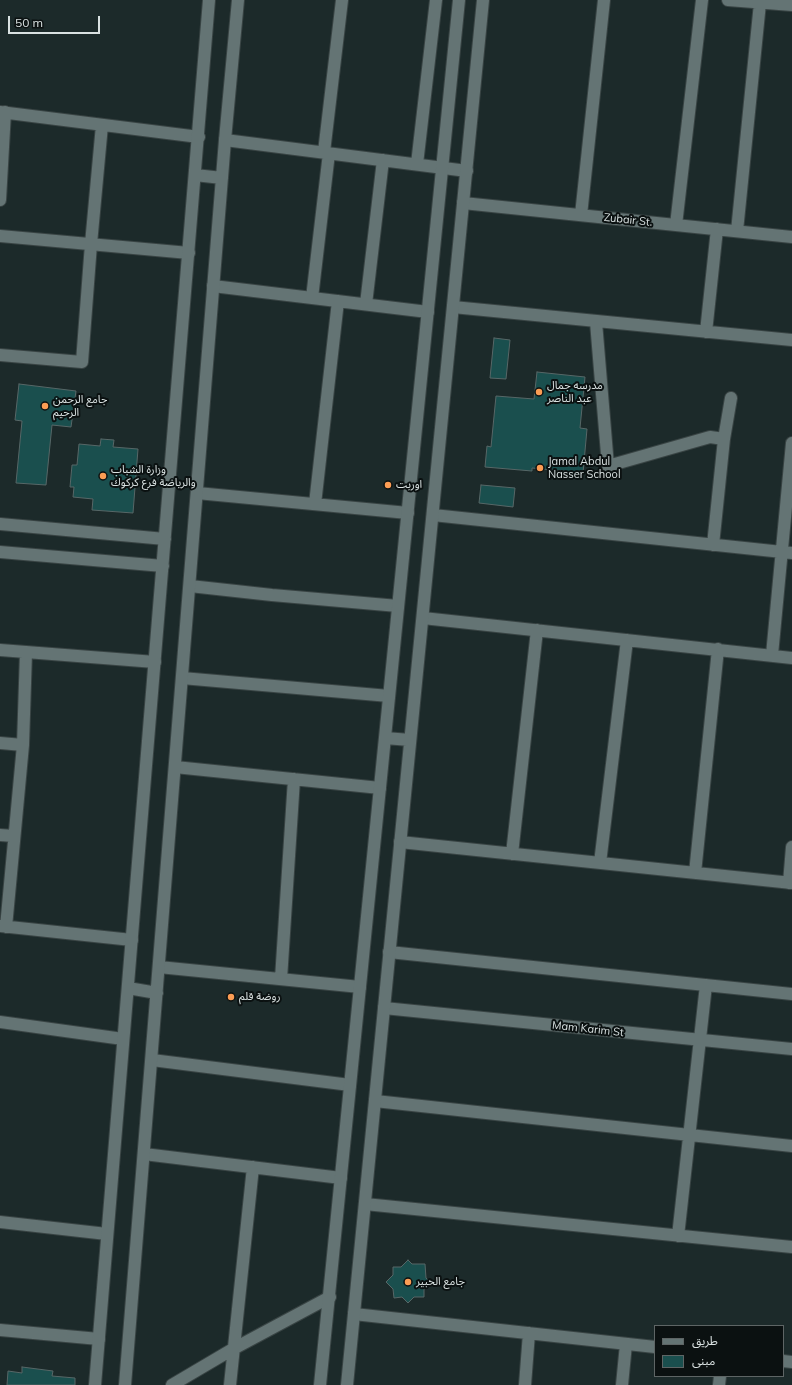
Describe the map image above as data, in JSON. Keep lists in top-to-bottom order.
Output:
{
  "streets": {
    "street": ["Zubair St.", "Mam Karim St"]
  },
  "places": [
    "مدرسه جمال عبد الناصر",
    "جامع الرحمن الرحيم",
    "Jamal Abdul Nasser School",
    "وزارة الشباب والرياضة فرع كركوك",
    "اوربت",
    "روضة قلم",
    "جامع الخبير"
  ],
  "legend": ["طريق", "مبنى"],
  "scale_bar": "50 m"
}
